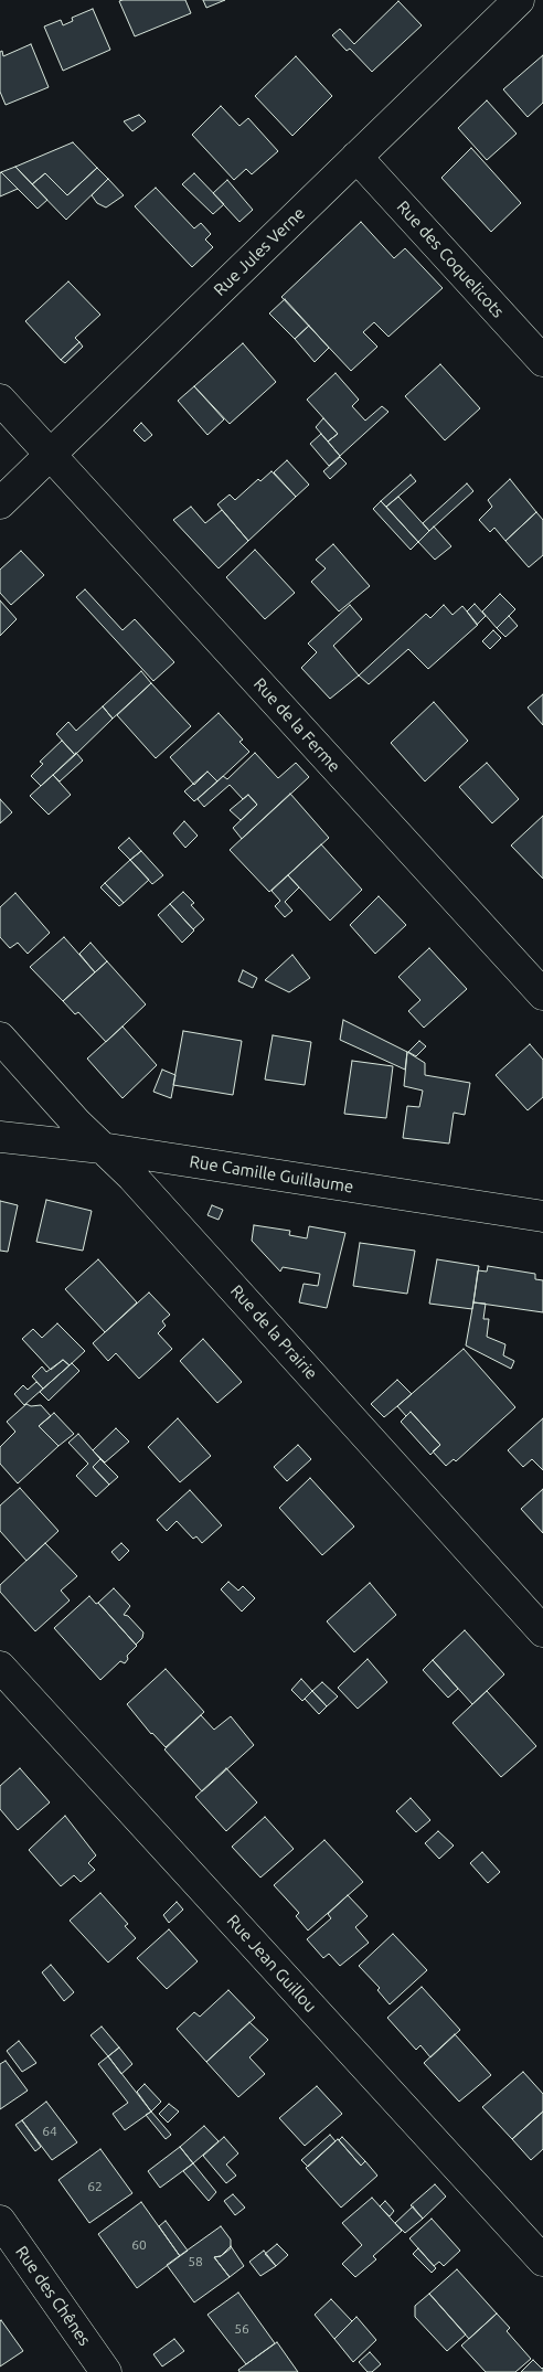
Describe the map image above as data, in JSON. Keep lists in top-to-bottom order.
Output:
{
  "streets": {
    "street": [
      "Rue Jules Verne",
      "Rue des Coquelicots",
      "Rue de la Ferme",
      "Rue Camille Guillaume",
      "Rue de la Prairie",
      "Rue Jean Guillou",
      "Rue des Chênes"
    ]
  },
  "crossings": [
    ["Rue Jules Verne", "Rue des Coquelicots"],
    ["Rue Jules Verne", "Rue de la Ferme"],
    ["Rue Camille Guillaume", "Rue de la Prairie"]
  ],
  "house_numbers": [
    "64",
    "62",
    "60",
    "58",
    "56"
  ]
}
